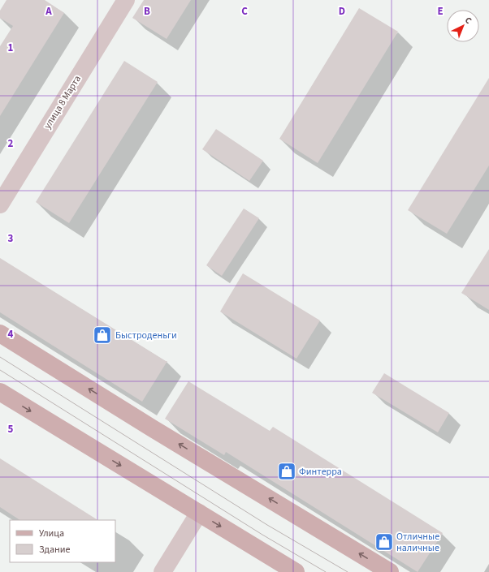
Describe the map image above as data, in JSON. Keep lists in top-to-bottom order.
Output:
{
  "streets": {
    "street": ["улица 8 Марта"]
  },
  "places": {
    "shop": ["Быстроденьги", "Финтерра", "Отличные наличные"]
  },
  "legend": ["Улица", "Здание"],
  "north": "top right",
  "grid": {
    "columns": [
      "A",
      "B",
      "C",
      "D",
      "E"
    ],
    "rows": [
      "1",
      "2",
      "3",
      "4",
      "5"
    ]
  }
}
